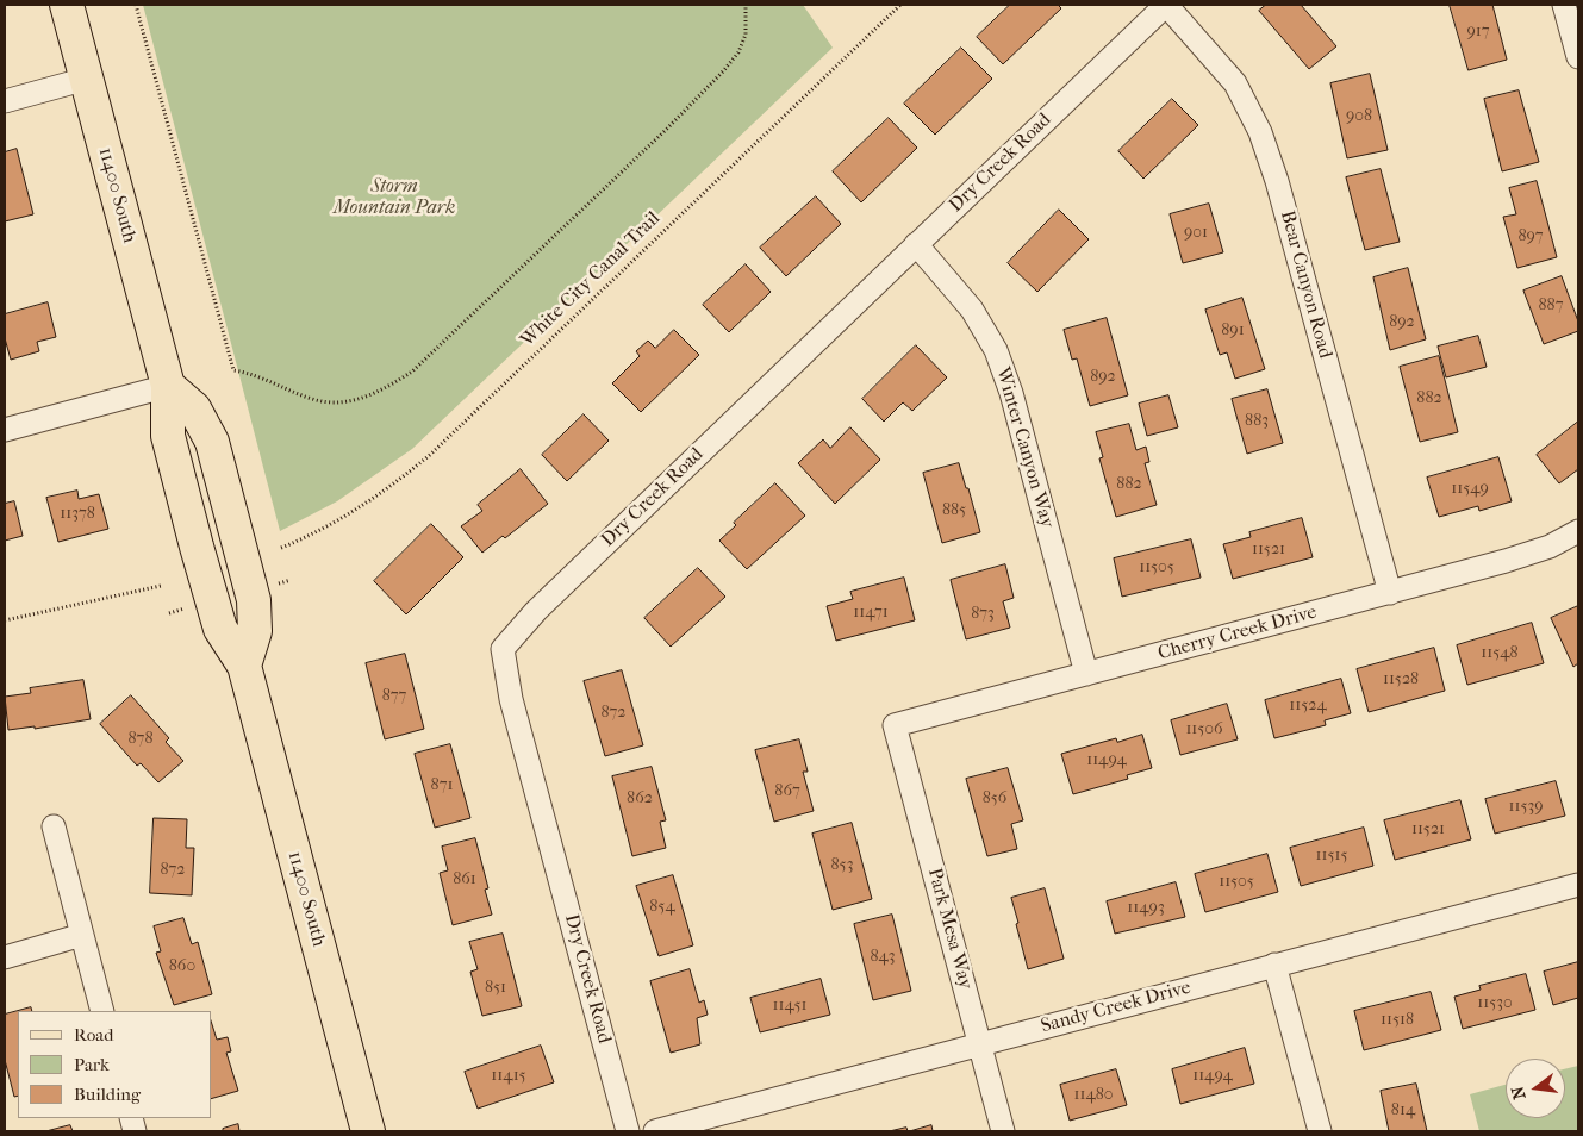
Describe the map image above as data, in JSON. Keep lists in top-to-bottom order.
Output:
{
  "streets": {
    "main road": ["11400 South"],
    "street": [
      "Dry Creek Road",
      "Bear Canyon Road",
      "Winter Canyon Way",
      "Cherry Creek Drive",
      "Park Mesa Way",
      "Sandy Creek Drive"
    ],
    "path": ["White City Canal Trail"]
  },
  "crossings": [
    ["Dry Creek Road", "Bear Canyon Road"],
    ["Dry Creek Road", "Winter Canyon Way"],
    ["Bear Canyon Road", "Cherry Creek Drive"],
    ["Winter Canyon Way", "Cherry Creek Drive"],
    ["Cherry Creek Drive", "Park Mesa Way"],
    ["Park Mesa Way", "Sandy Creek Drive"]
  ],
  "parks": ["Storm Mountain Park"],
  "house_numbers": [
    "917",
    "908",
    "901",
    "897",
    "887",
    "892",
    "891",
    "892",
    "882",
    "883",
    "882",
    "11549",
    "885",
    "11378",
    "11521",
    "11505",
    "11471",
    "873",
    "11548",
    "11528",
    "877",
    "11524",
    "872",
    "11506",
    "878",
    "11494",
    "871",
    "867",
    "862",
    "856",
    "11539",
    "11521",
    "11515",
    "853",
    "872",
    "861",
    "11505",
    "854",
    "11493",
    "843",
    "860",
    "851",
    "11530",
    "11451",
    "11518",
    "11415",
    "11494",
    "11480",
    "814"
  ],
  "legend": ["Road", "Park", "Building"],
  "north": "left"
}
